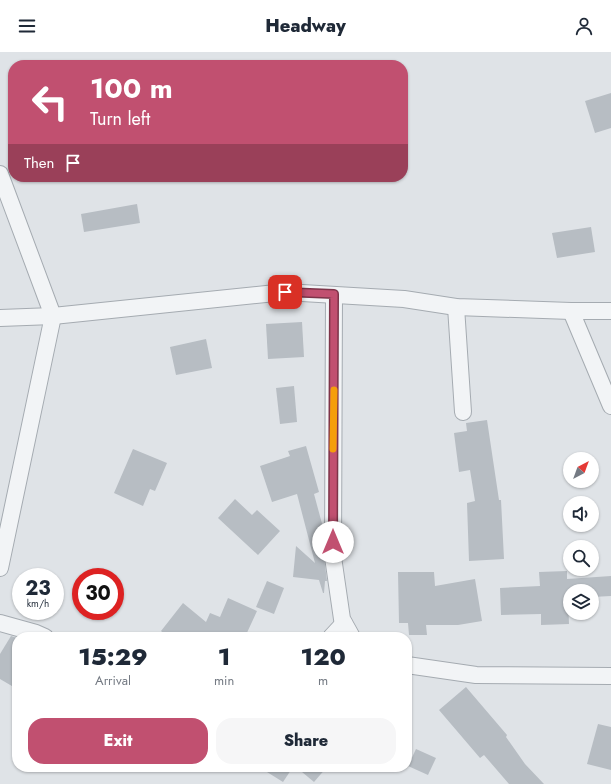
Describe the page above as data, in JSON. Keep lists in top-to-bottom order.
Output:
{
  "north": "top right",
  "page": {
    "header": "Headway",
    "turn": ["100 m", "Turn left"],
    "then": "Then",
    "speed": "23 km/h",
    "limit": "30",
    "eta": [
      "15:29",
      "Arrival",
      "1",
      "min",
      "120",
      "m"
    ],
    "buttons": ["Exit", "Share"]
  }
}
